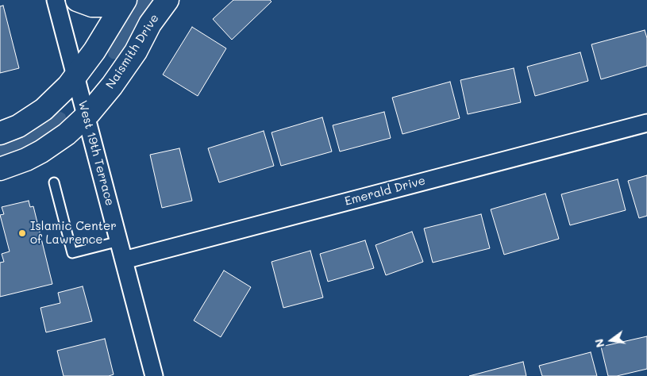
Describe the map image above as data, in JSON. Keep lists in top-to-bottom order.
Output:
{
  "streets": {
    "street": ["Naismith Drive", "West 19th Terrace", "Emerald Drive"]
  },
  "crossings": [
    ["Naismith Drive", "West 19th Terrace"],
    ["West 19th Terrace", "Emerald Drive"]
  ],
  "places": ["Islamic Center of Lawrence"],
  "north": "left"
}
